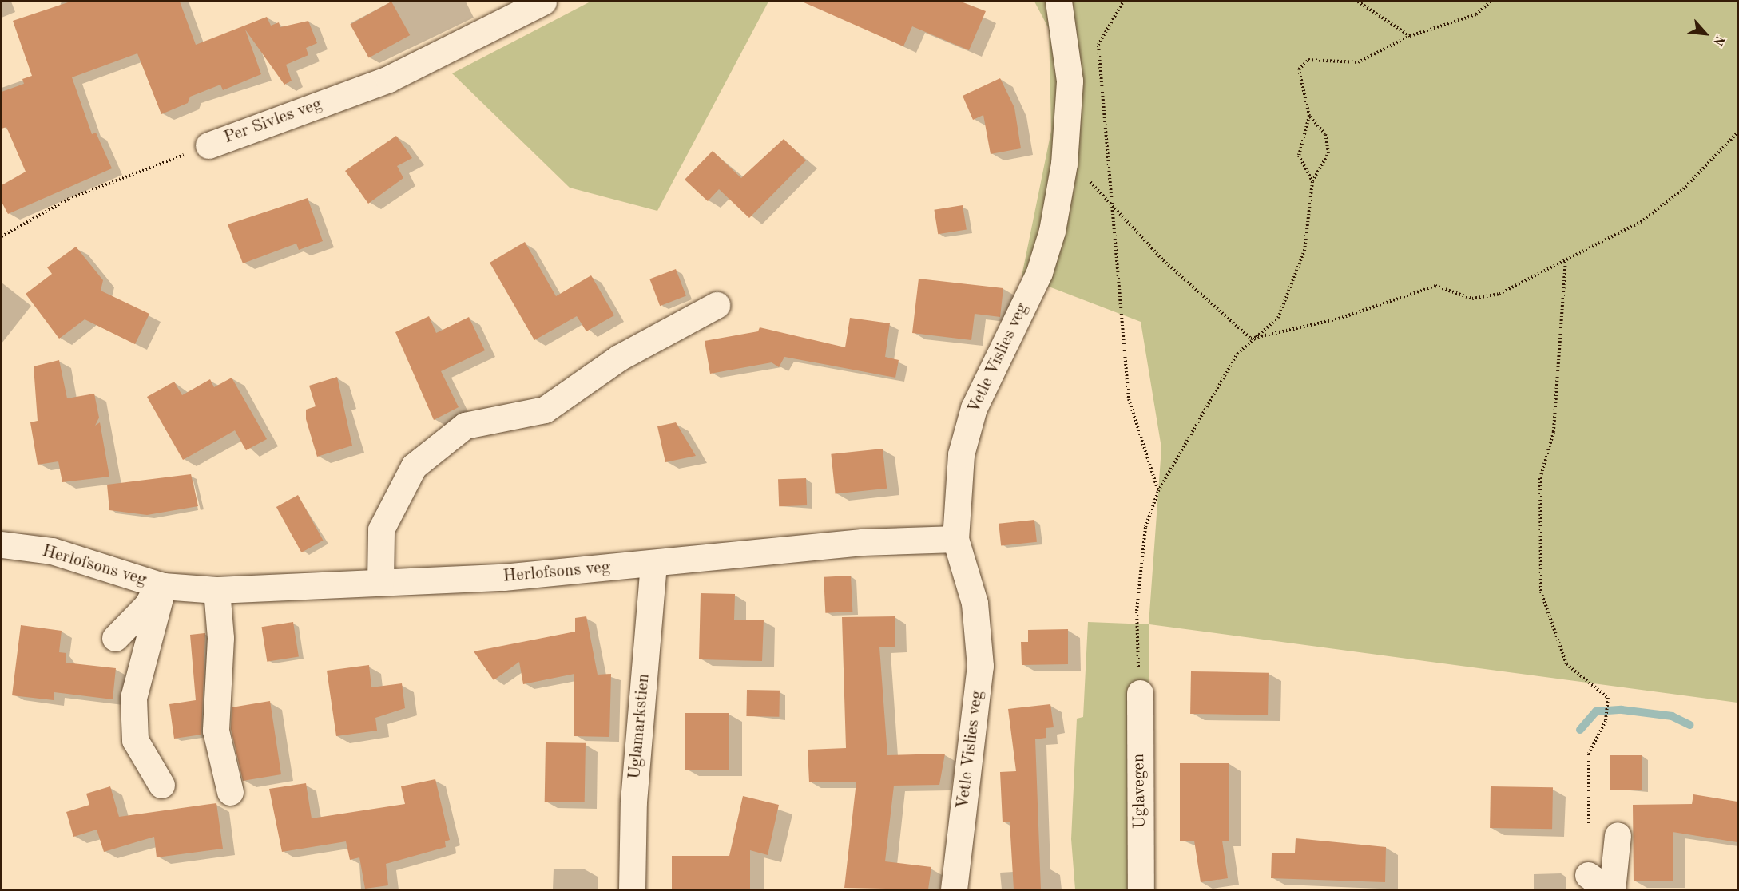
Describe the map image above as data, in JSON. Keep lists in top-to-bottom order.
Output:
{
  "streets": {
    "street": [
      "Per Sivles veg",
      "Vetle Vislies veg",
      "Herlofsons veg",
      "Uglamarkstien",
      "Uglavegen"
    ]
  },
  "crossings": [
    ["Vetle Vislies veg", "Herlofsons veg"],
    ["Herlofsons veg", "Uglamarkstien"]
  ],
  "north": "bottom right"
}
